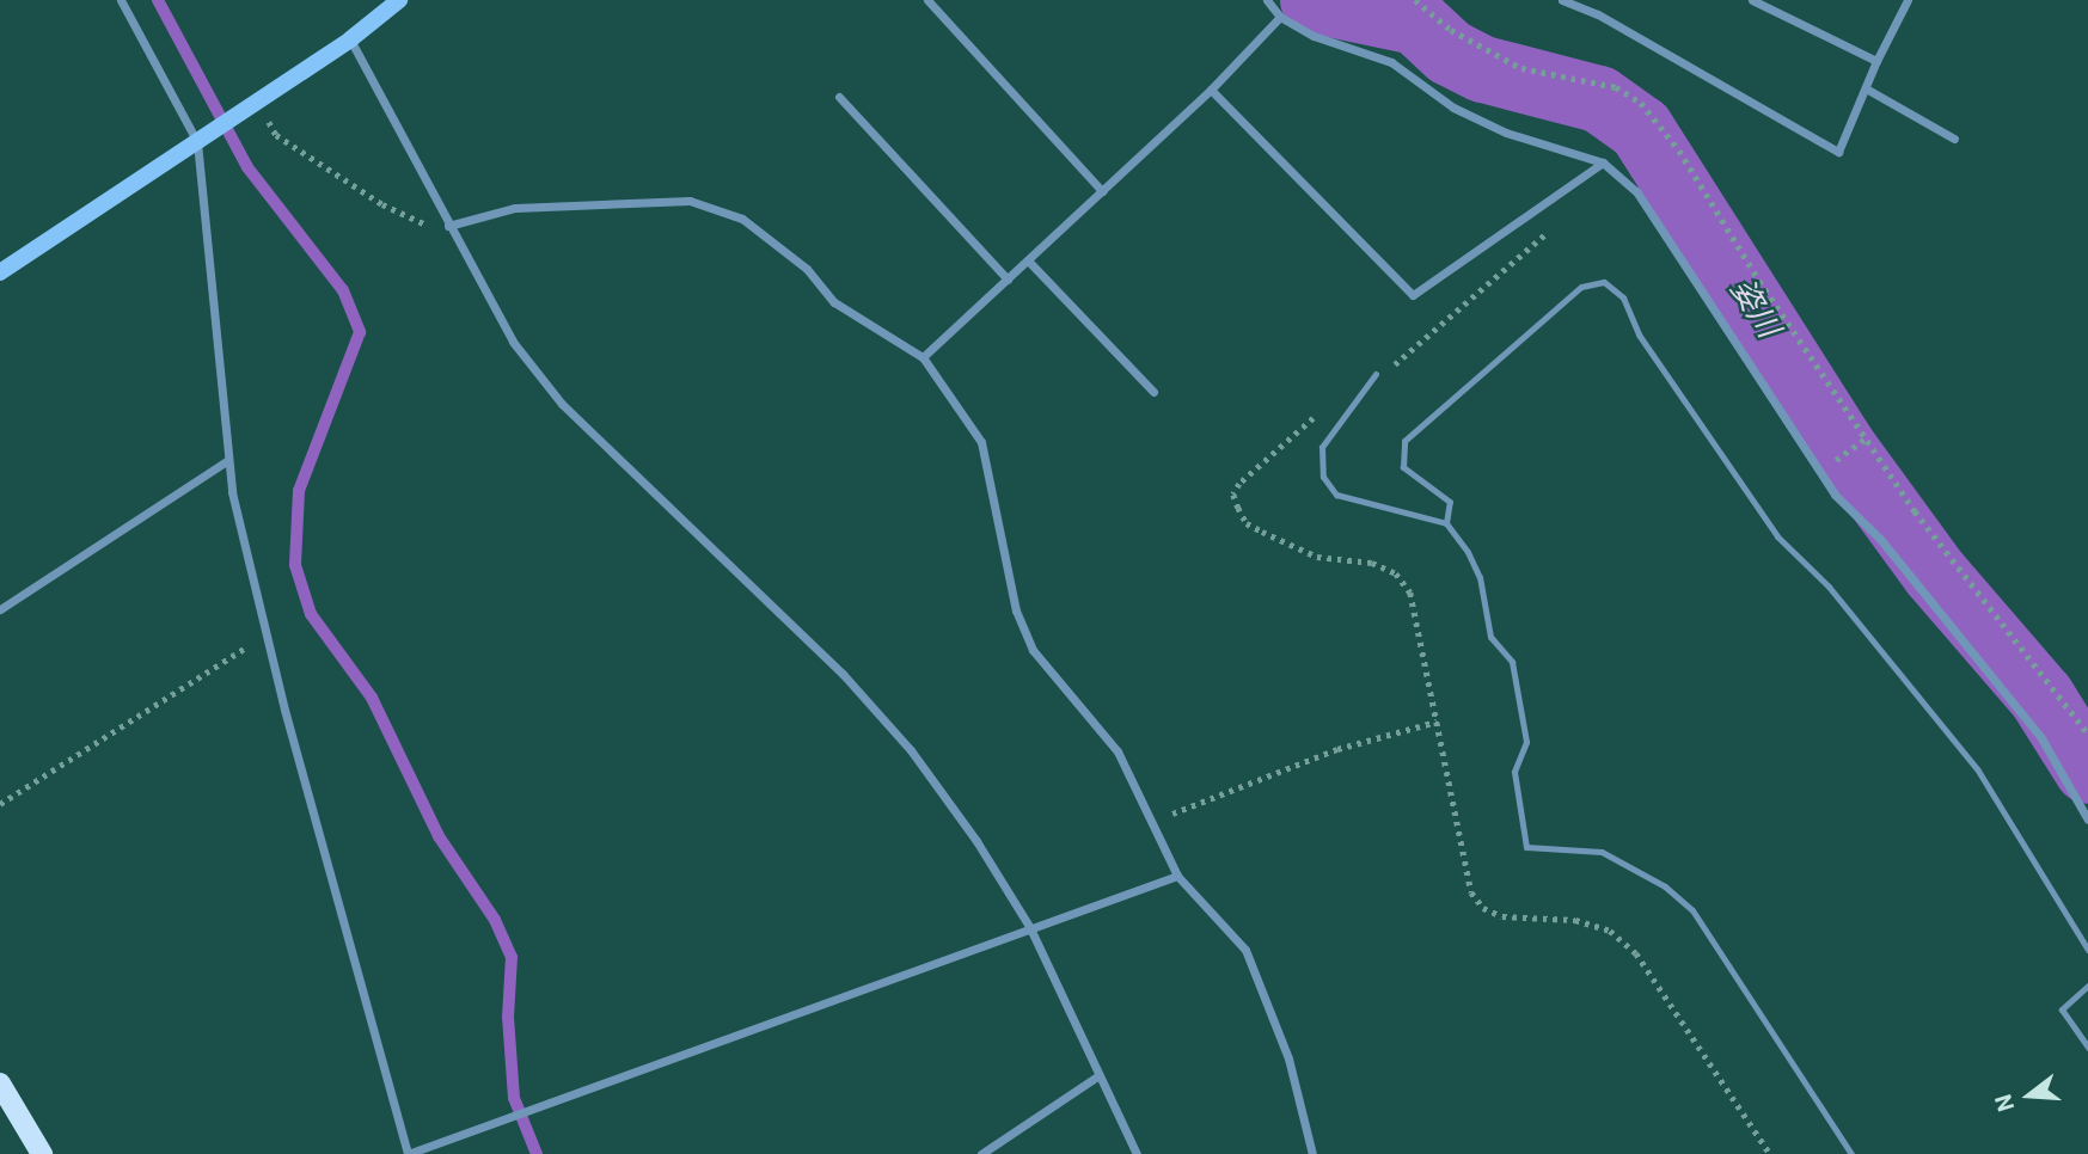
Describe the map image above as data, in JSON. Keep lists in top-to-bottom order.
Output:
{
  "water": ["姿川"],
  "north": "left"
}
